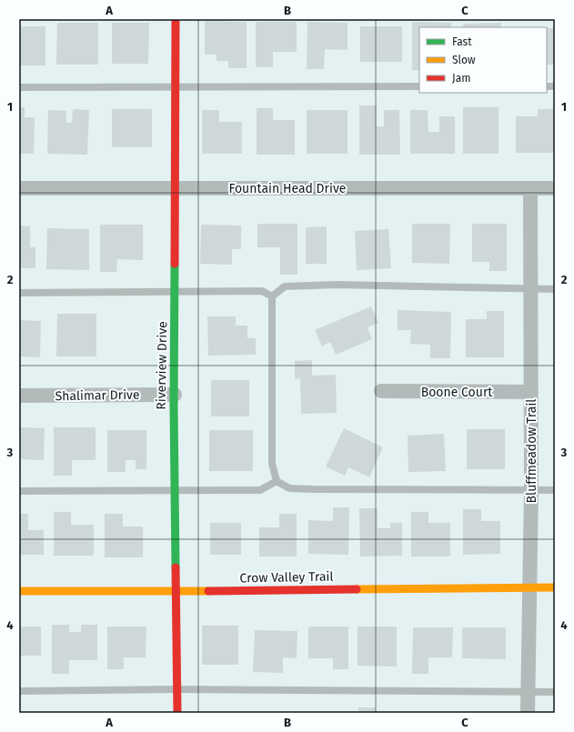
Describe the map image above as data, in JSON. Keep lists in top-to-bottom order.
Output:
{
  "streets": {
    "street": [
      "Fountain Head Drive",
      "Riverview Drive",
      "Boone Court",
      "Shalimar Drive",
      "Bluffmeadow Trail",
      "Crow Valley Trail"
    ]
  },
  "crossings": [
    ["Fountain Head Drive", "Riverview Drive"],
    ["Fountain Head Drive", "Bluffmeadow Trail"],
    ["Riverview Drive", "Shalimar Drive"],
    ["Riverview Drive", "Crow Valley Trail"],
    ["Boone Court", "Bluffmeadow Trail"],
    ["Bluffmeadow Trail", "Crow Valley Trail"]
  ],
  "legend": ["Fast", "Slow", "Jam"],
  "grid": {
    "columns": ["A", "B", "C"],
    "rows": [
      "1",
      "2",
      "3",
      "4"
    ]
  }
}
